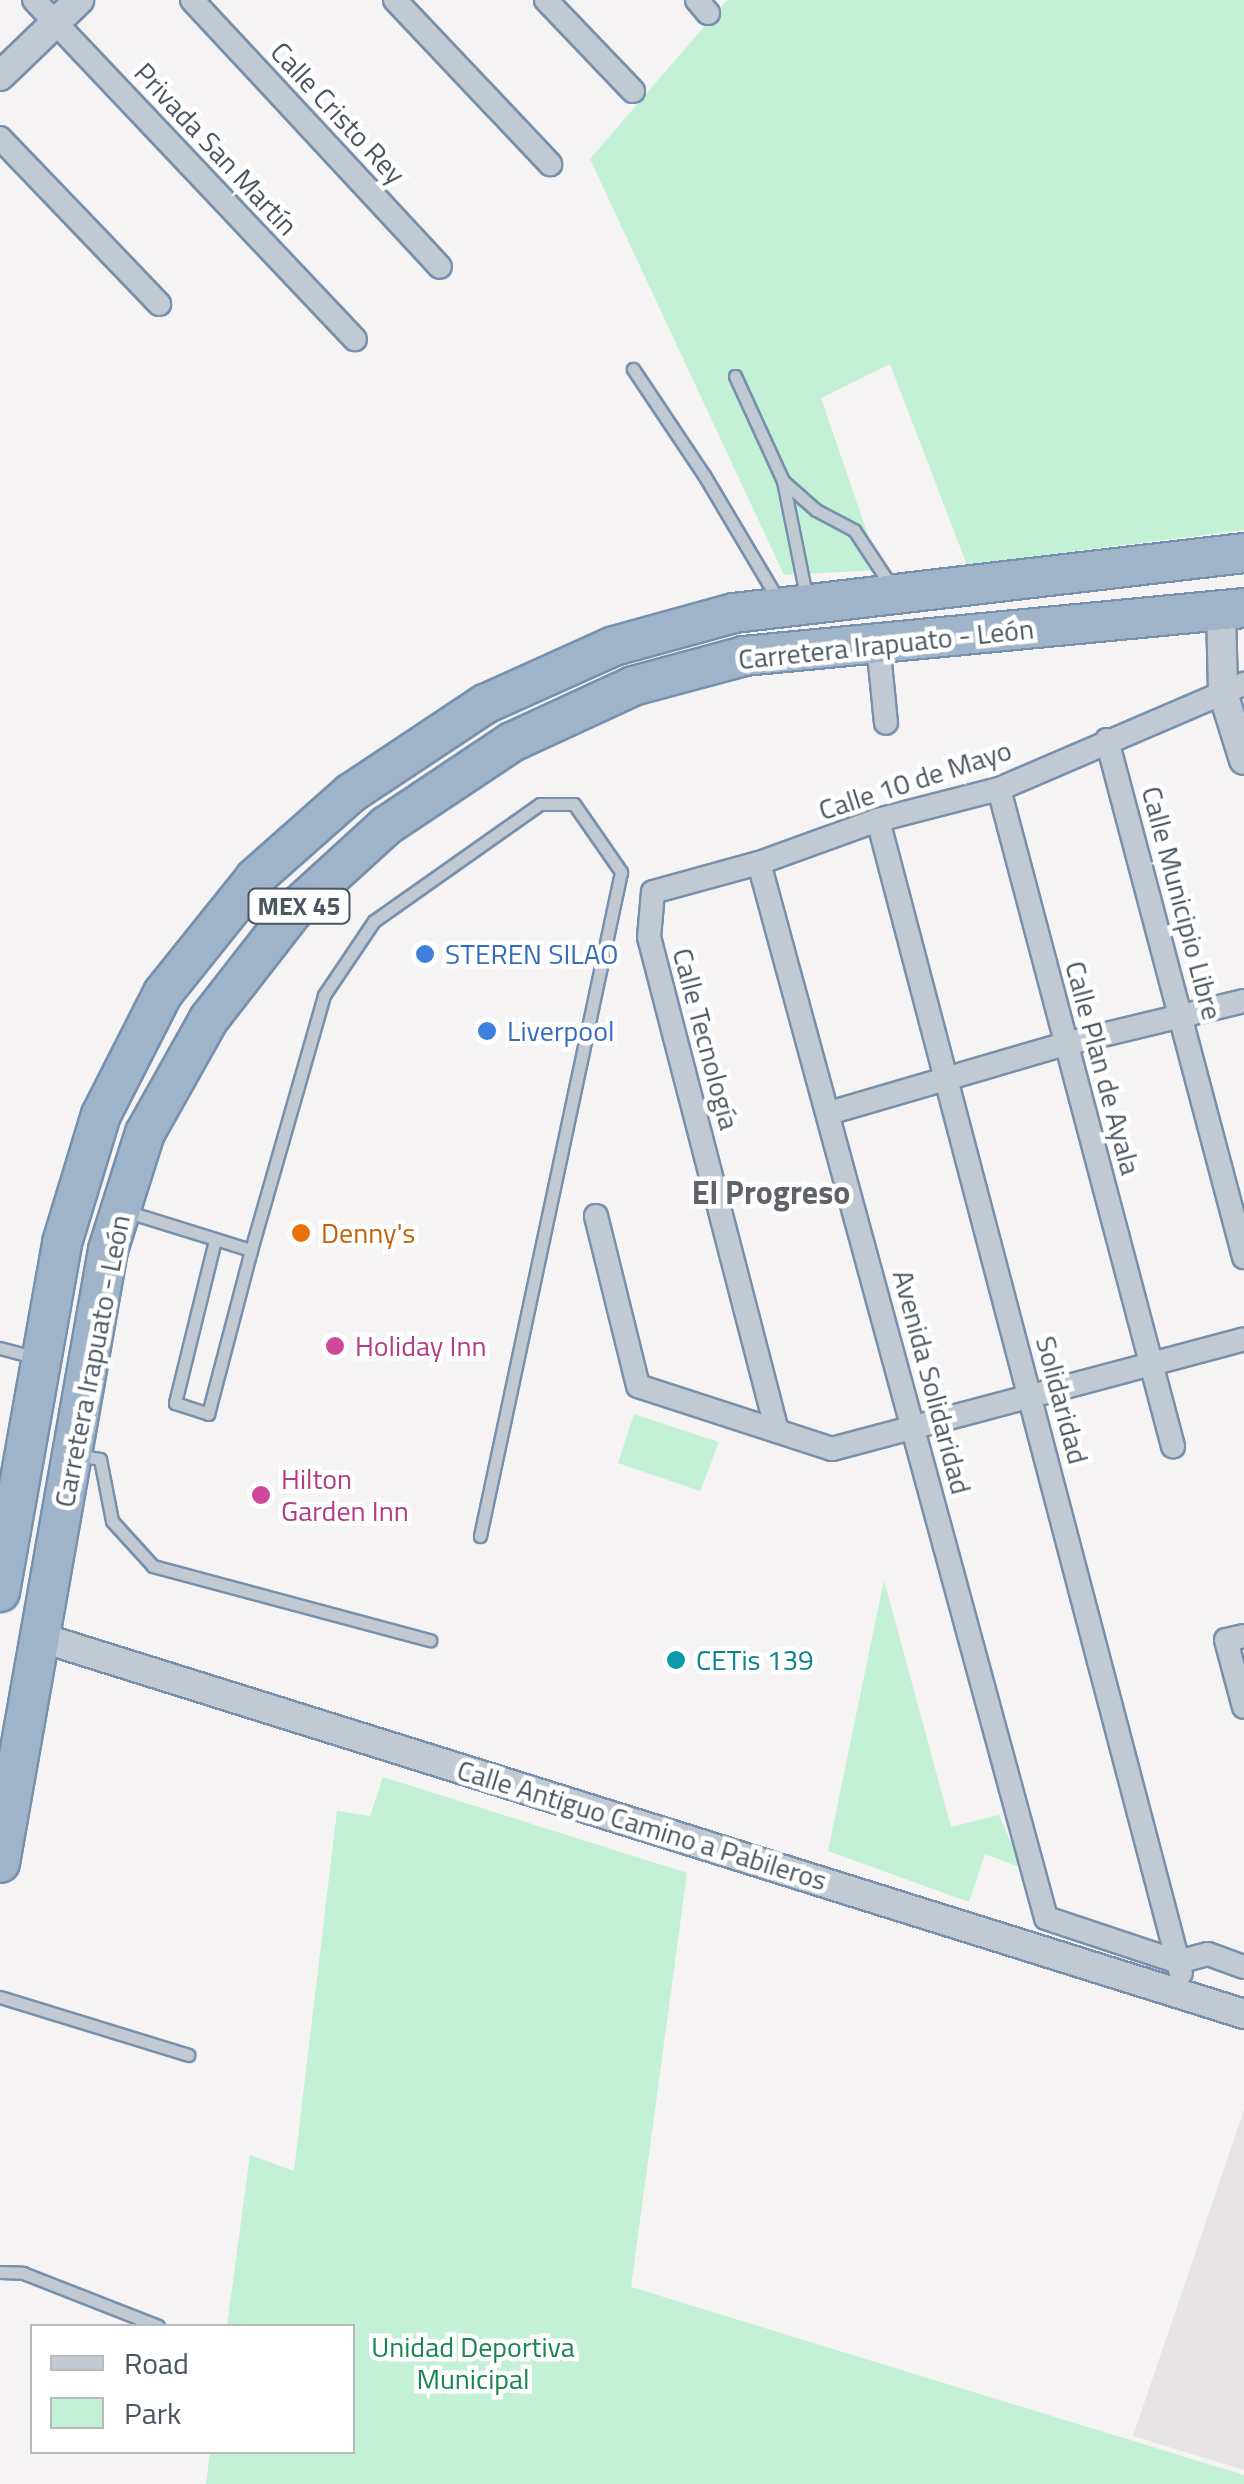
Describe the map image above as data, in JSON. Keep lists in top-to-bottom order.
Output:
{
  "streets": {
    "highway": ["Carretera Irapuato - León", "MEX 45"],
    "street": [
      "Calle Cristo Rey",
      "Privada San Martín",
      "Calle 10 de Mayo",
      "Calle Municipio Libre",
      "Calle Tecnología",
      "Calle Plan de Ayala",
      "Avenida Solidaridad",
      "Solidaridad",
      "Calle Antiguo Camino a Pabileros"
    ]
  },
  "crossings": [
    ["Carretera Irapuato - León", "Calle Antiguo Camino a Pabileros"],
    ["Calle 10 de Mayo", "Calle Municipio Libre"],
    ["Calle 10 de Mayo", "Calle Tecnología"],
    ["Calle 10 de Mayo", "Calle Plan de Ayala"],
    ["Calle 10 de Mayo", "Avenida Solidaridad"],
    ["Calle 10 de Mayo", "Solidaridad"],
    ["Avenida Solidaridad", "Solidaridad"],
    ["Avenida Solidaridad", "Calle Antiguo Camino a Pabileros"],
    ["Solidaridad", "Calle Antiguo Camino a Pabileros"]
  ],
  "districts": ["El Progreso"],
  "parks": ["Unidad Deportiva Municipal"],
  "places": [
    "STEREN SILAO",
    "Liverpool",
    "Denny's",
    "Holiday Inn",
    "Hilton Garden Inn",
    "CETis 139"
  ],
  "legend": ["Road", "Park"]
}
